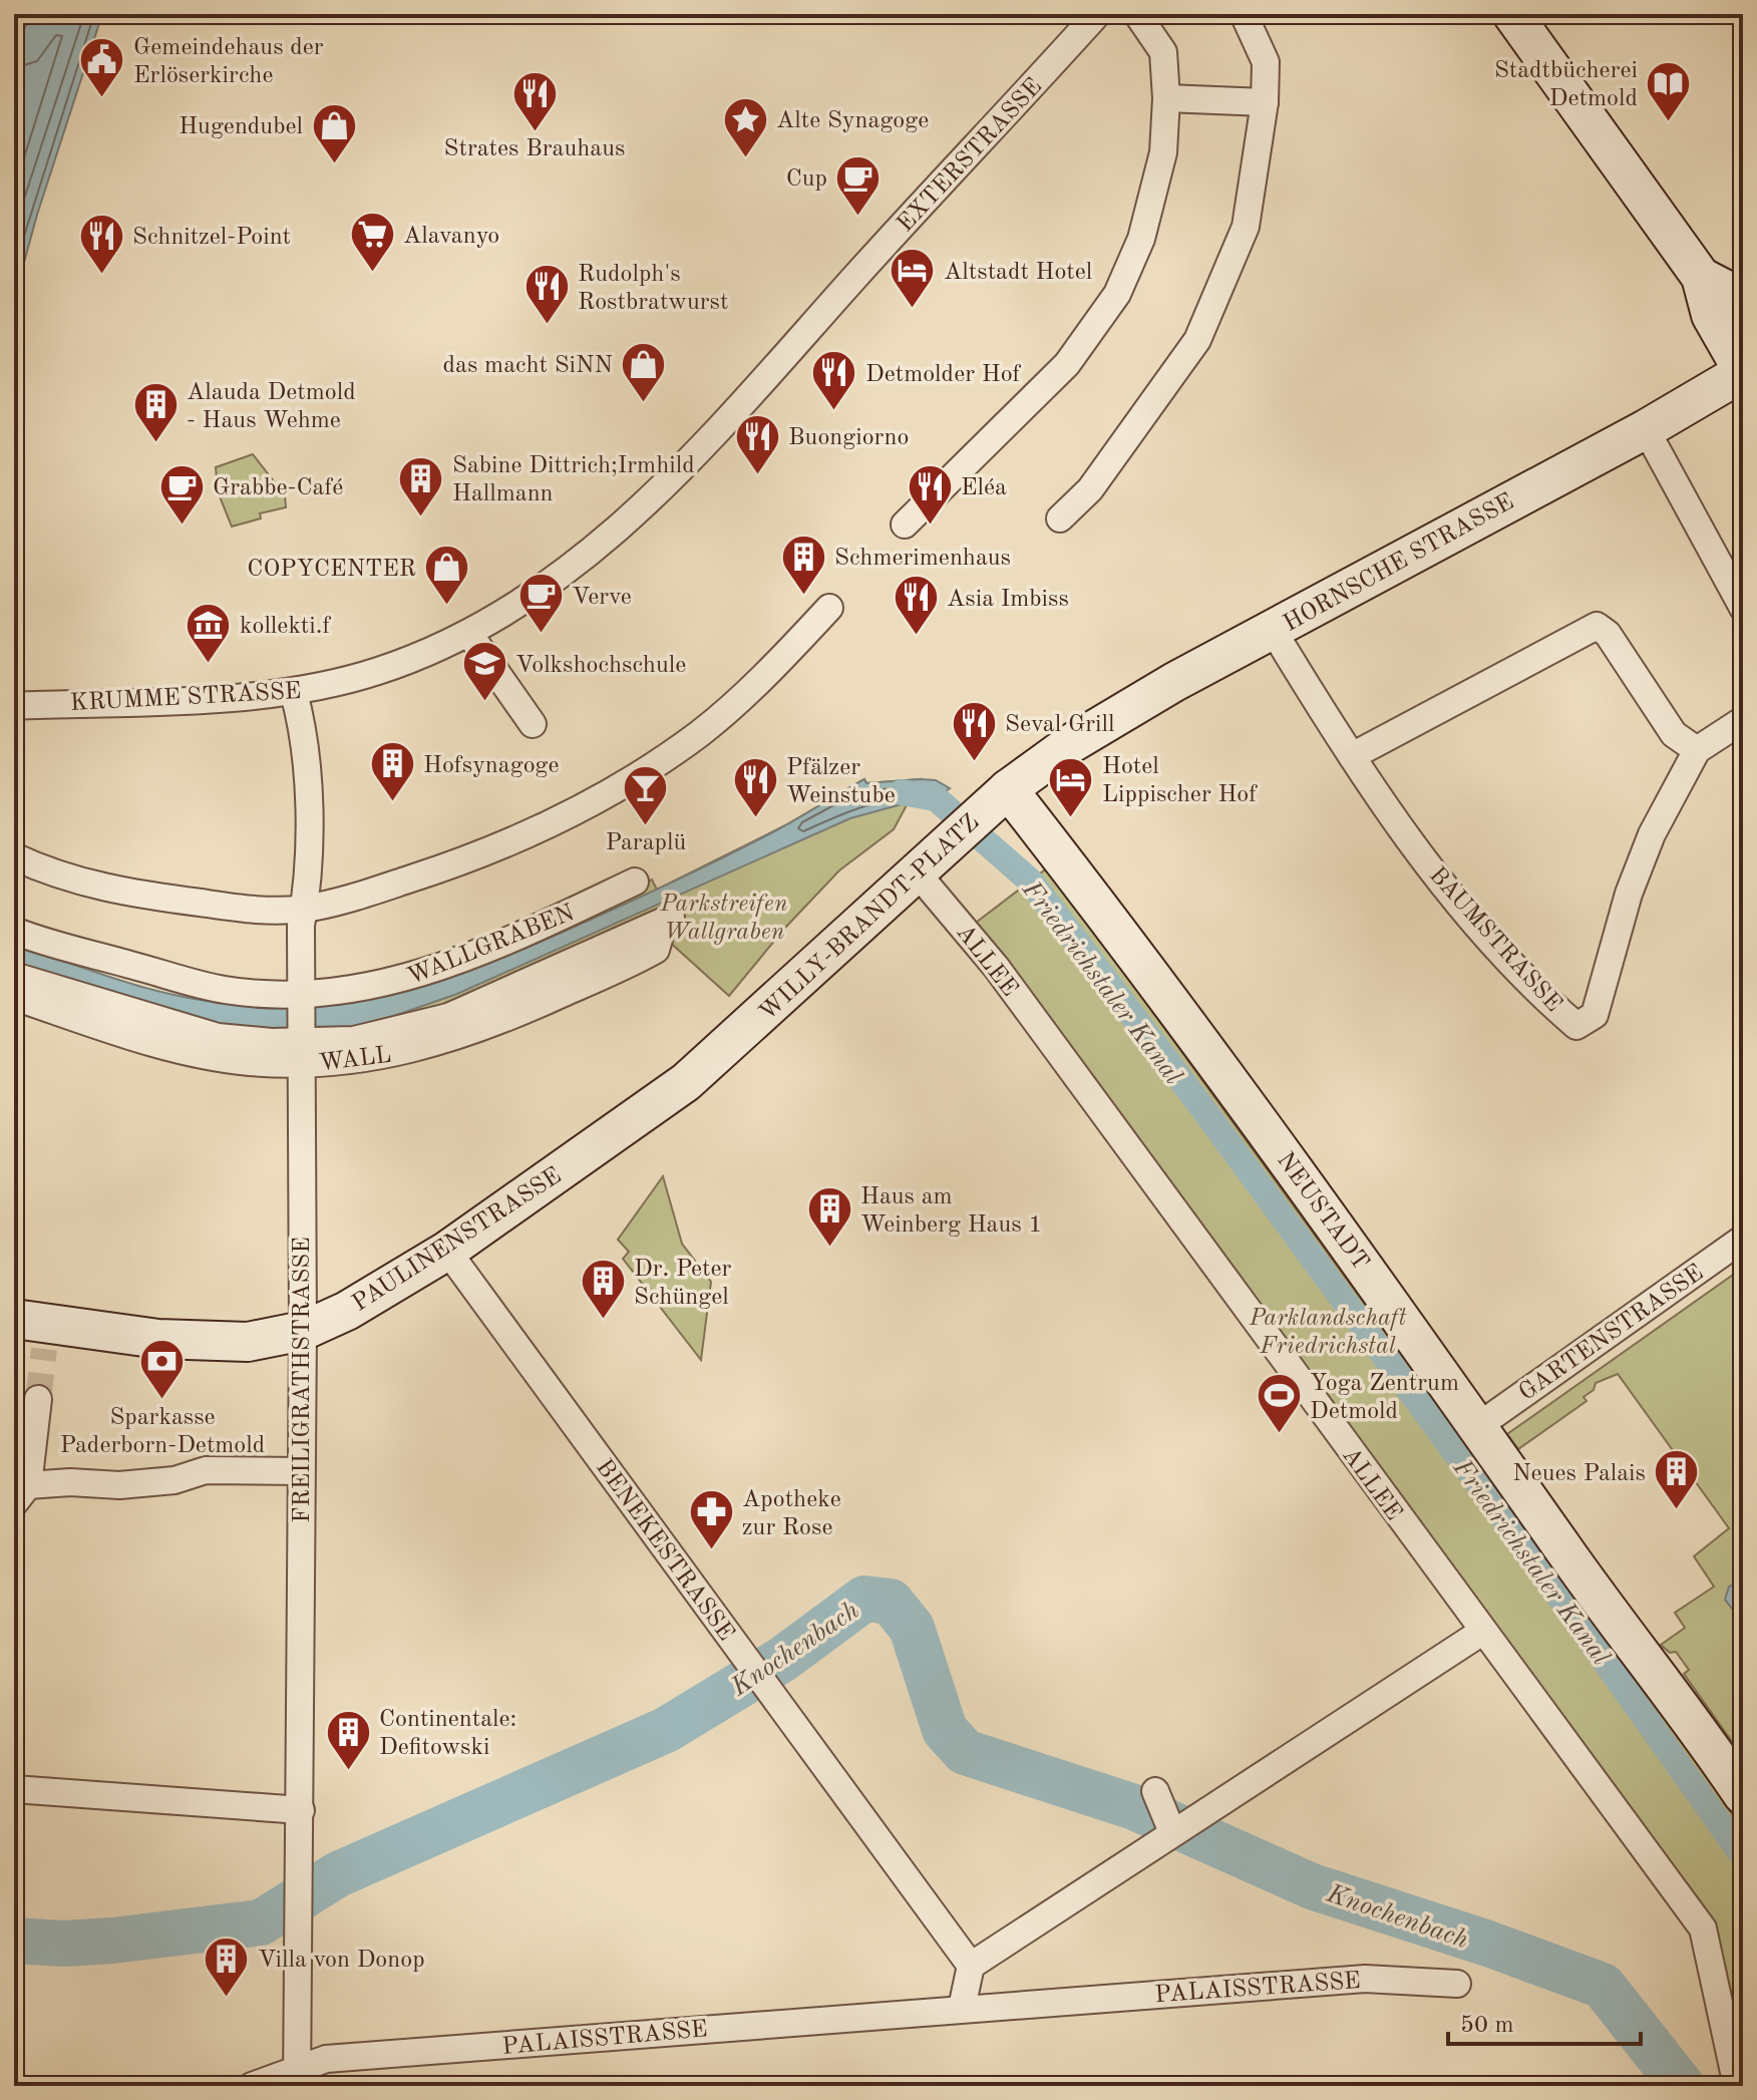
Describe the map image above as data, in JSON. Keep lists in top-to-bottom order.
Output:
{
  "streets": {
    "main road": [
      "HORNSCHE STRASSE",
      "WILLY-BRANDT-PLATZ",
      "NEUSTADT",
      "PAULINENSTRASSE"
    ],
    "street": [
      "EXTERSTRASSE",
      "KRUMME STRASSE",
      "BAUMSTRASSE",
      "WALLGRABEN",
      "ALLEE",
      "WALL",
      "GARTENSTRASSE",
      "FREILIGRATHSTRASSE",
      "BENEKESTRASSE",
      "PALAISSTRASSE"
    ]
  },
  "crossings": [
    ["EXTERSTRASSE", "KRUMME STRASSE"],
    ["HORNSCHE STRASSE", "WILLY-BRANDT-PLATZ"],
    ["HORNSCHE STRASSE", "BAUMSTRASSE"],
    ["KRUMME STRASSE", "FREILIGRATHSTRASSE"],
    ["WILLY-BRANDT-PLATZ", "ALLEE"],
    ["WILLY-BRANDT-PLATZ", "NEUSTADT"],
    ["WILLY-BRANDT-PLATZ", "PAULINENSTRASSE"],
    ["WALLGRABEN", "FREILIGRATHSTRASSE"],
    ["WALL", "FREILIGRATHSTRASSE"],
    ["NEUSTADT", "GARTENSTRASSE"],
    ["PAULINENSTRASSE", "FREILIGRATHSTRASSE"],
    ["PAULINENSTRASSE", "BENEKESTRASSE"],
    ["FREILIGRATHSTRASSE", "PALAISSTRASSE"]
  ],
  "water": ["Friedrichstaler Kanal", "Knochenbach"],
  "parks": ["Parkstreifen Wallgraben", "Parklandschaft Friedrichstal"],
  "places": {
    "public building": ["Gemeindehaus der Erlöserkirche"],
    "library": ["Stadtbücherei Detmold"],
    "restaurant": [
      "Strates Brauhaus",
      "Schnitzel-Point",
      "Rudolph's Rostbratwurst",
      "Detmolder Hof",
      "Buongiorno",
      "Eléa",
      "Asia Imbiss",
      "Seval Grill",
      "Pfälzer Weinstube"
    ],
    "place": ["Alte Synagoge"],
    "shop": ["Hugendubel", "das macht SiNN", "COPYCENTER"],
    "cafe": ["Cup", "Grabbe-Café", "Verve"],
    "supermarket": ["Alavanyo"],
    "hotel": ["Altstadt Hotel", "Hotel Lippischer Hof"],
    "building": [
      "Alauda Detmold - Haus Wehme",
      "Sabine Dittrich;Irmhild Hallmann",
      "Schmerimenhaus",
      "Hofsynagoge",
      "Haus am Weinberg Haus 1",
      "Dr. Peter Schüngel",
      "Neues Palais",
      "Continentale: Defitowski",
      "Villa von Donop"
    ],
    "museum": ["kollekti.f"],
    "school or university": ["Volkshochschule"],
    "bar": ["Paraplü"],
    "bank": ["Sparkasse Paderborn-Detmold"],
    "sports": ["Yoga Zentrum Detmold"],
    "pharmacy": ["Apotheke zur Rose"]
  },
  "scale_bar": "50 m"
}
